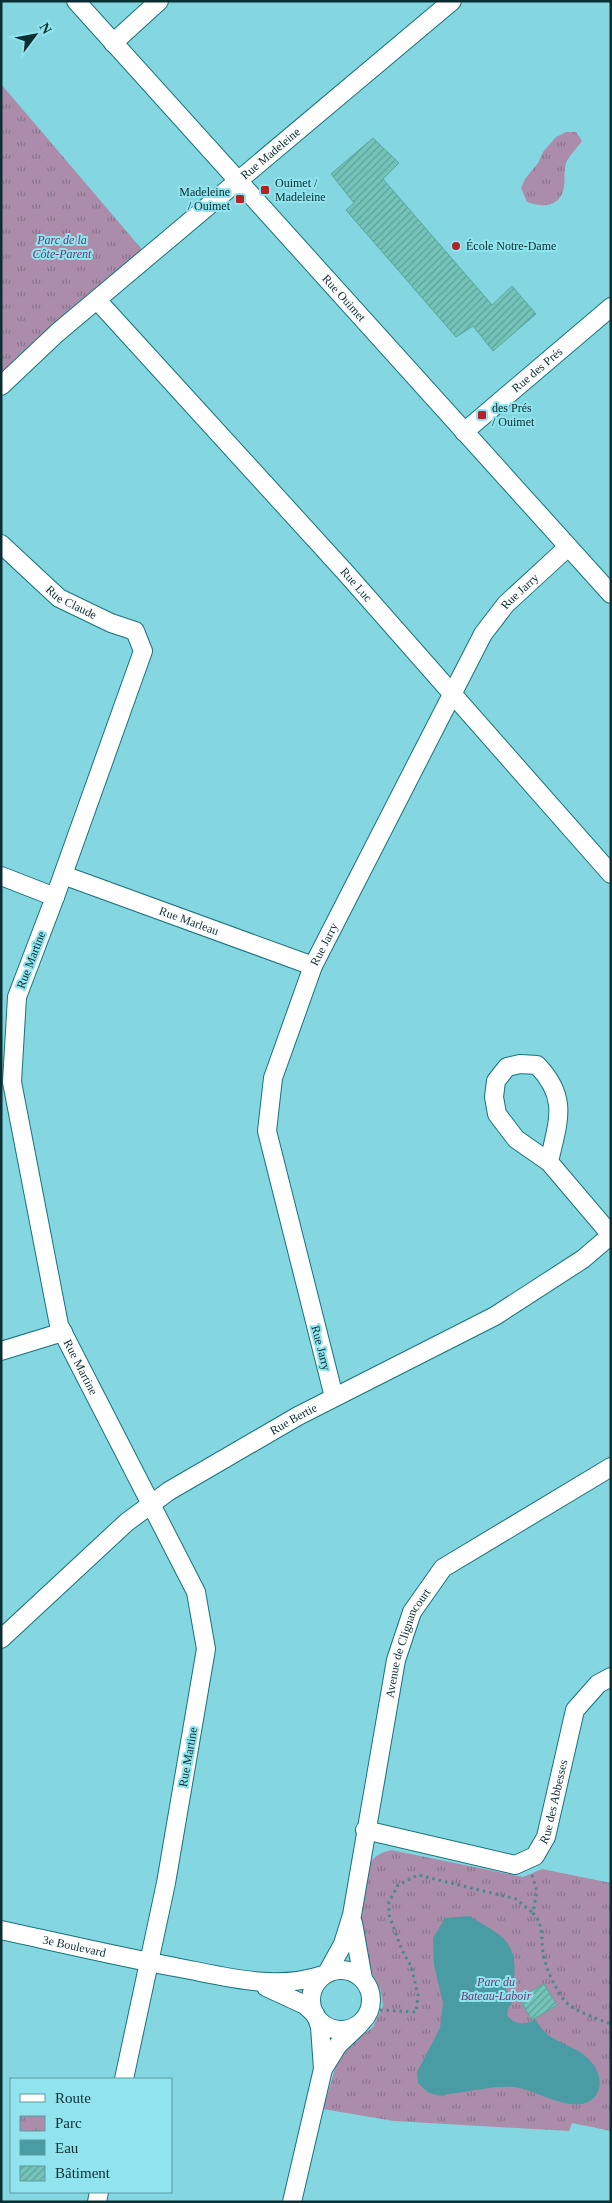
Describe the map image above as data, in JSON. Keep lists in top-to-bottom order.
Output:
{
  "streets": {
    "street": [
      "Rue Madeleine",
      "Rue Ouimet",
      "Rue des Prés",
      "Rue Luc",
      "Rue Jarry",
      "Rue Claude",
      "Rue Marleau",
      "Rue Martine",
      "Rue Bertie",
      "Avenue de Clignancourt",
      "Rue des Abbesses",
      "3e Boulevard"
    ]
  },
  "crossings": [
    ["Rue Madeleine", "Rue Ouimet"],
    ["Rue Madeleine", "Rue Luc"],
    ["Rue Ouimet", "Rue des Prés"],
    ["Rue Ouimet", "Rue Jarry"],
    ["Rue Luc", "Rue Jarry"],
    ["Rue Jarry", "Rue Marleau"],
    ["Rue Jarry", "Rue Bertie"],
    ["Rue Claude", "Rue Martine"],
    ["Rue Marleau", "Rue Martine"],
    ["Rue Martine", "Rue Bertie"],
    ["Rue Martine", "3e Boulevard"],
    ["Avenue de Clignancourt", "Rue des Abbesses"]
  ],
  "parks": ["Parc de la Côte-Parent", "Parc du Bateau-Laboir"],
  "places": {
    "transit": ["Ouimet / Madeleine", "Madeleine / Ouimet", "des Prés / Ouimet"],
    "other": ["École Notre-Dame"]
  },
  "legend": [
    "Route",
    "Parc",
    "Eau",
    "Bâtiment"
  ],
  "north": "top right"
}
